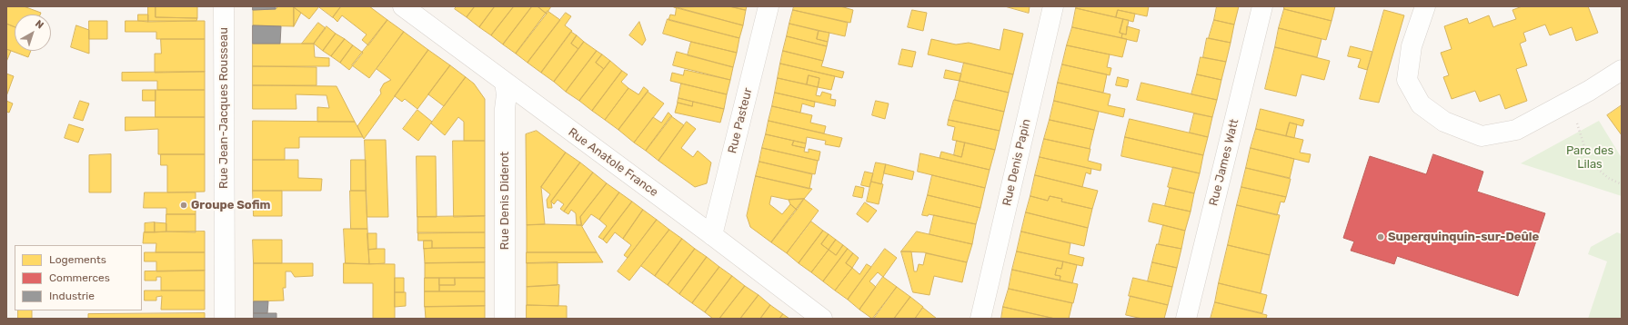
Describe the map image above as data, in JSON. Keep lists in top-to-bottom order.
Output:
{
  "streets": {
    "street": [
      "Rue Jean-Jacques Rousseau",
      "Rue Pasteur",
      "Rue Anatole France",
      "Rue Denis Papin",
      "Rue James Watt",
      "Rue Denis Diderot"
    ]
  },
  "crossings": [
    ["Rue Pasteur", "Rue Anatole France"],
    ["Rue Anatole France", "Rue Denis Diderot"]
  ],
  "parks": ["Parc des Lilas"],
  "places": ["Groupe Sofim", "Superquinquin-sur-Deûle"],
  "legend": ["Logements", "Commerces", "Industrie"],
  "north": "top right"
}
